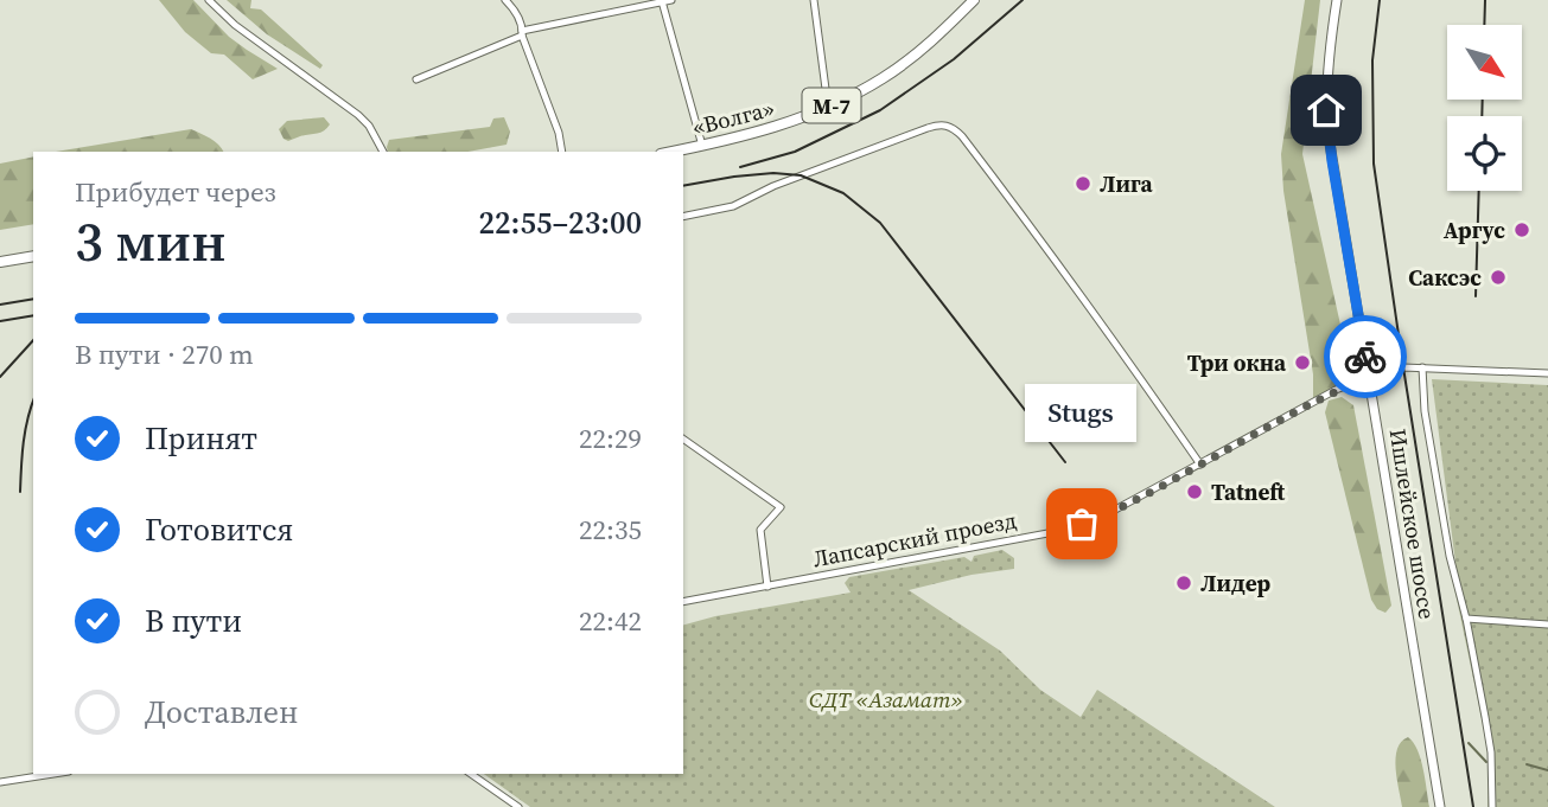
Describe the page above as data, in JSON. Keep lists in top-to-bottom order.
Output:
{
  "streets": {
    "highway": ["М-7", "«Волга»"],
    "main road": ["Ишлейское шоссе"],
    "street": ["Лапсарский проезд"]
  },
  "crossings": [
    ["Ишлейское шоссе", "Лапсарский проезд"]
  ],
  "parks": ["СДТ «Азамат»"],
  "places": [
    "Лига",
    "Аргус",
    "Саксэс",
    "Три окна",
    "Tatneft",
    "Stugs",
    "Лидер"
  ],
  "north": "bottom right",
  "page": {
    "heading": ["3 мин", "Прибудет через", "22:55–23:00"],
    "bar": "В пути · 270 m",
    "bubble": "Stugs",
    "list": [
      ["Принят", "22:29"],
      ["Готовится", "22:35"],
      ["В пути", "22:42"],
      "Доставлен"
    ]
  }
}
